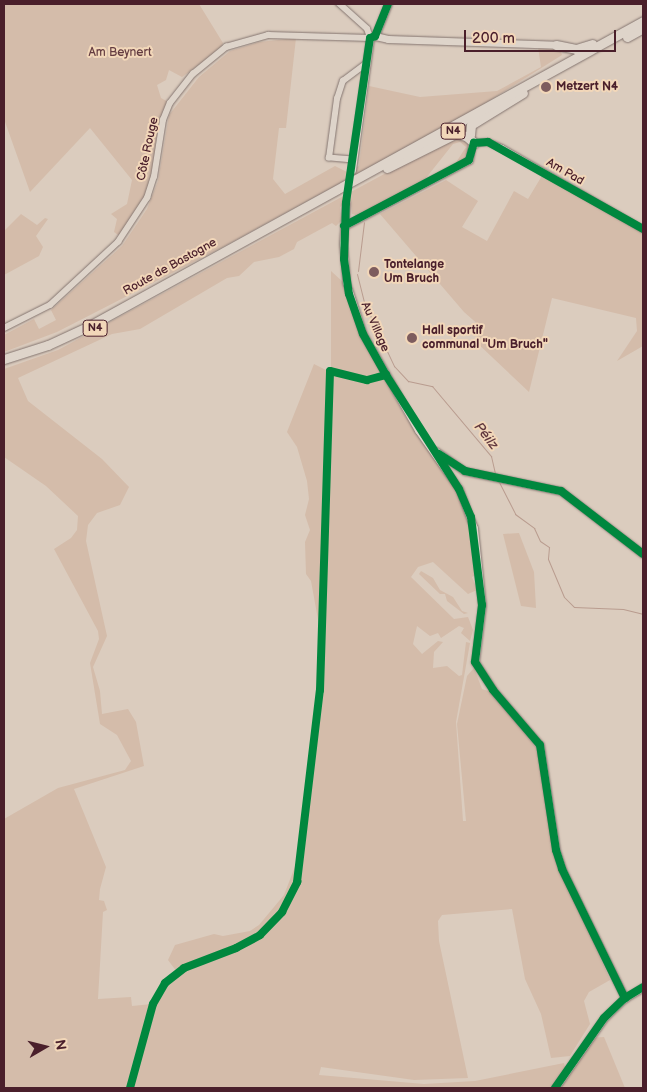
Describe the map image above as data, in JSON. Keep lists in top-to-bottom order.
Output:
{
  "streets": {
    "highway": ["N4", "Route de Bastogne"],
    "street": ["Côte Rouge", "Am Pad", "Au Village"]
  },
  "crossings": [
    ["N4", "Route de Bastogne"]
  ],
  "water": ["Péilz"],
  "parks": ["Am Beynert"],
  "places": ["Metzert N4", "Tontelange Um Bruch", "Hall sportif communal \"Um Bruch\""],
  "scale_bar": "200 m",
  "north": "right"
}
